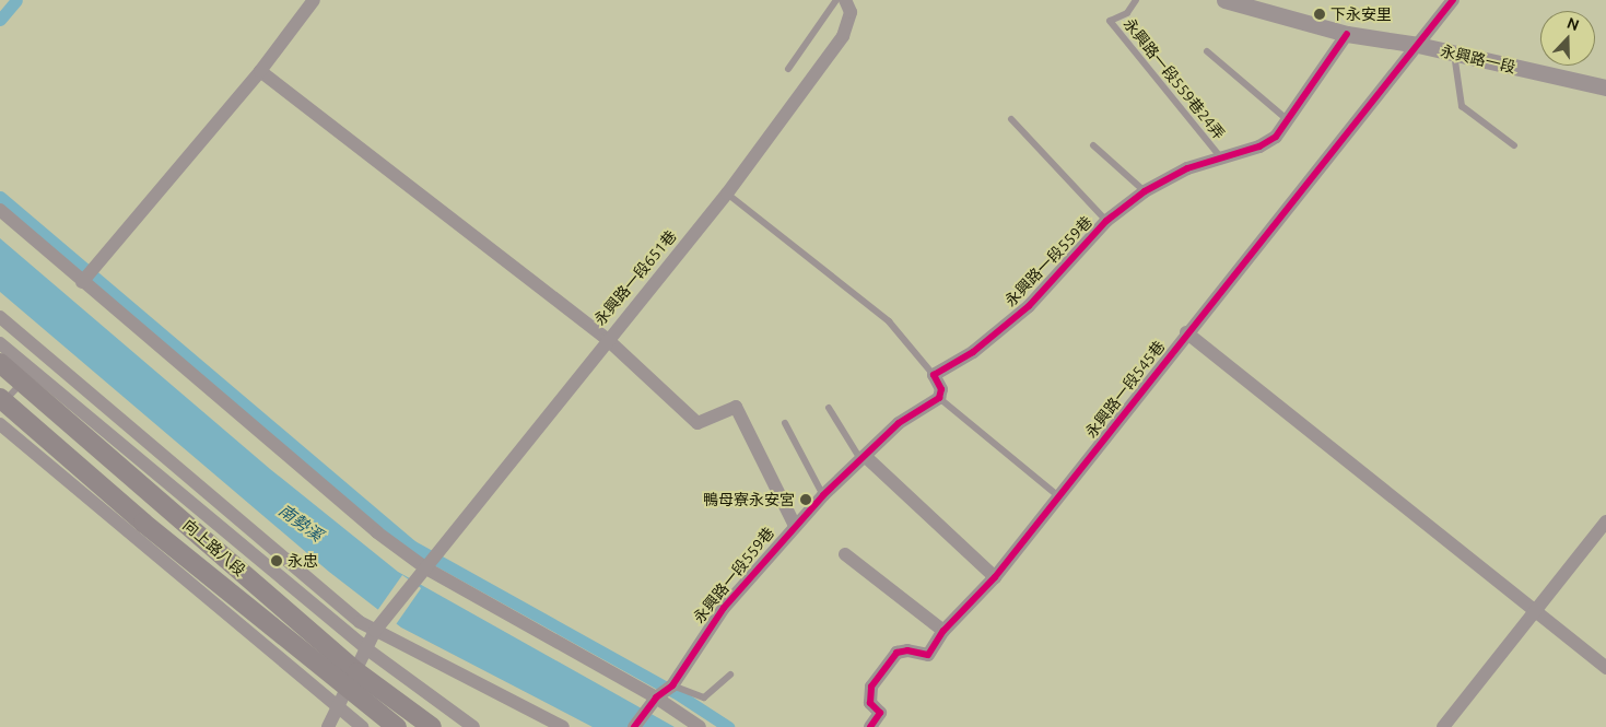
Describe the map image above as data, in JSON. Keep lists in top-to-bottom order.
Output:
{
  "streets": {
    "main road": ["向上路八段"],
    "street": [
      "永興路一段",
      "永興路一段559巷",
      "永興路一段651巷",
      "永興路一段545巷"
    ],
    "lane": ["永興路一段559巷24弄"]
  },
  "crossings": [
    ["永興路一段", "永興路一段559巷"],
    ["永興路一段", "永興路一段545巷"],
    ["永興路一段559巷24弄", "永興路一段559巷"]
  ],
  "water": ["南勢溪"],
  "places": ["下永安里", "鴨母寮永安宮", "永忠"],
  "north": "top"
}
